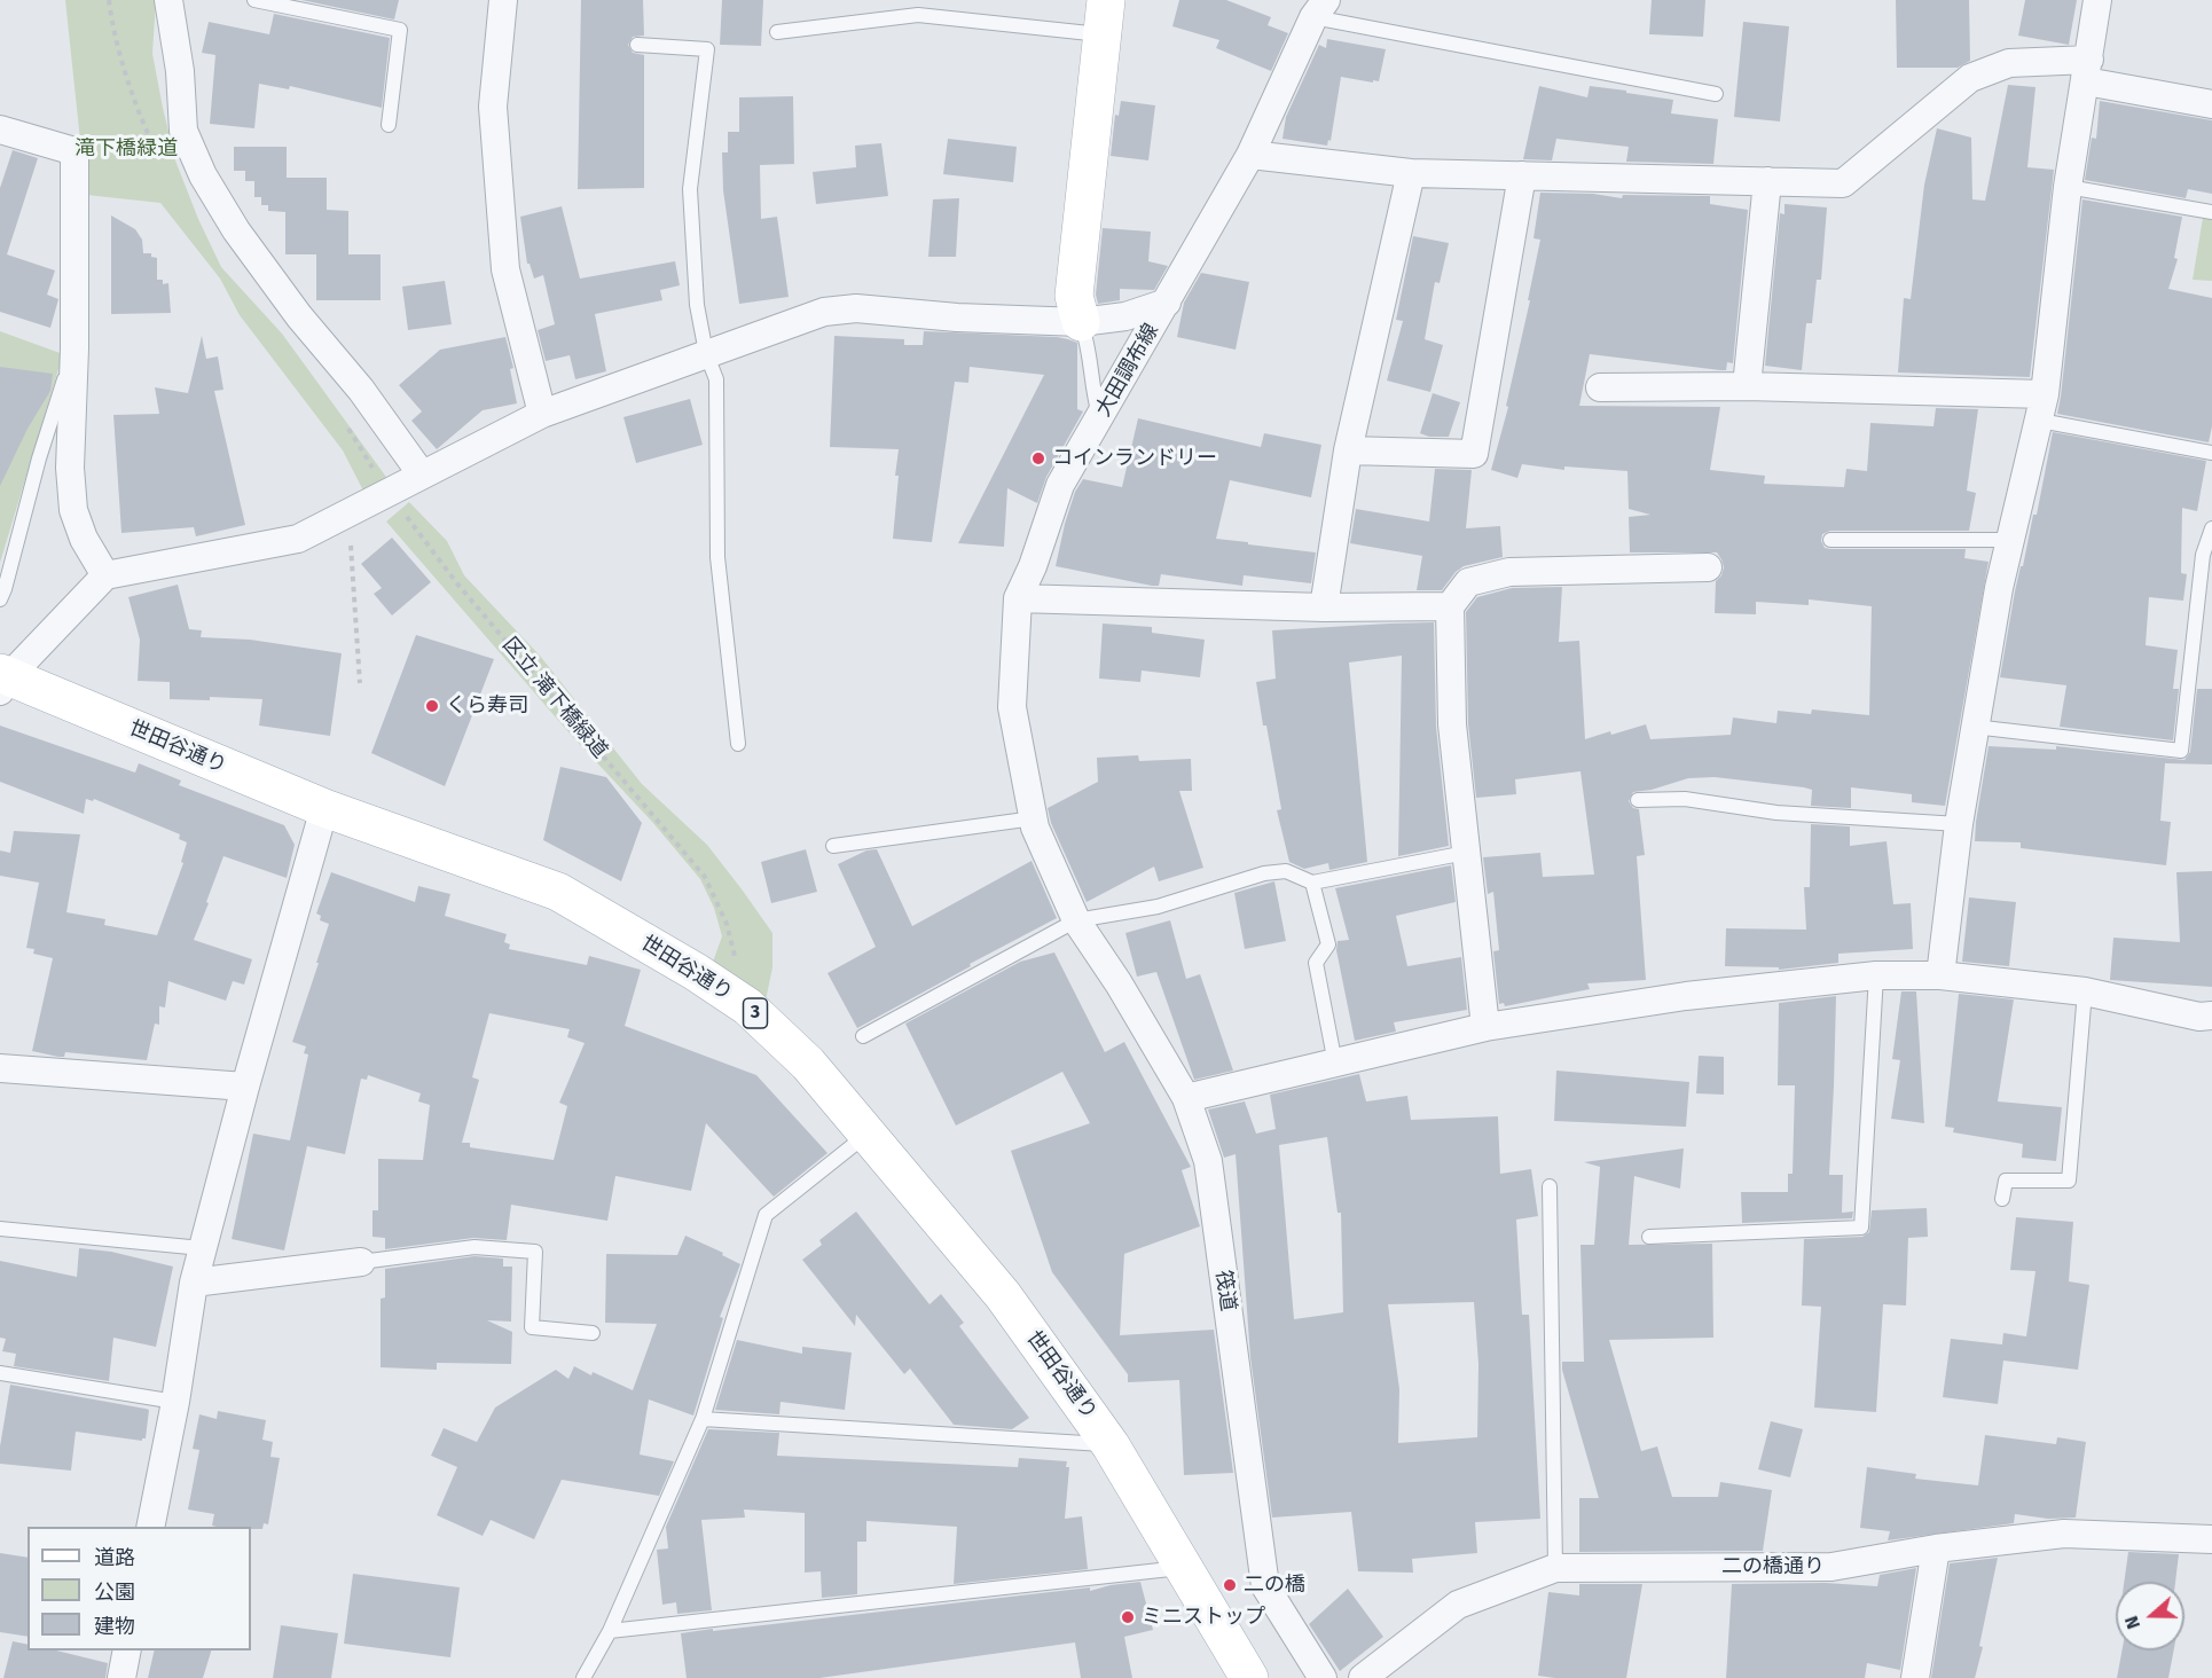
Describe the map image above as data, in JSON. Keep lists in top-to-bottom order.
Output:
{
  "streets": {
    "main road": ["世田谷通り", "3"],
    "street": ["大田調布線", "筏道", "二の橋通り"],
    "path": ["区立 滝下橋緑道"]
  },
  "crossings": [
    ["大田調布線", "筏道"],
    ["区立 滝下橋緑道", "世田谷通り"]
  ],
  "parks": ["滝下橋緑道"],
  "places": [
    "コインランドリー",
    "くら寿司",
    "二の橋",
    "ミニストップ"
  ],
  "legend": ["道路", "公園", "建物"],
  "north": "left"
}
